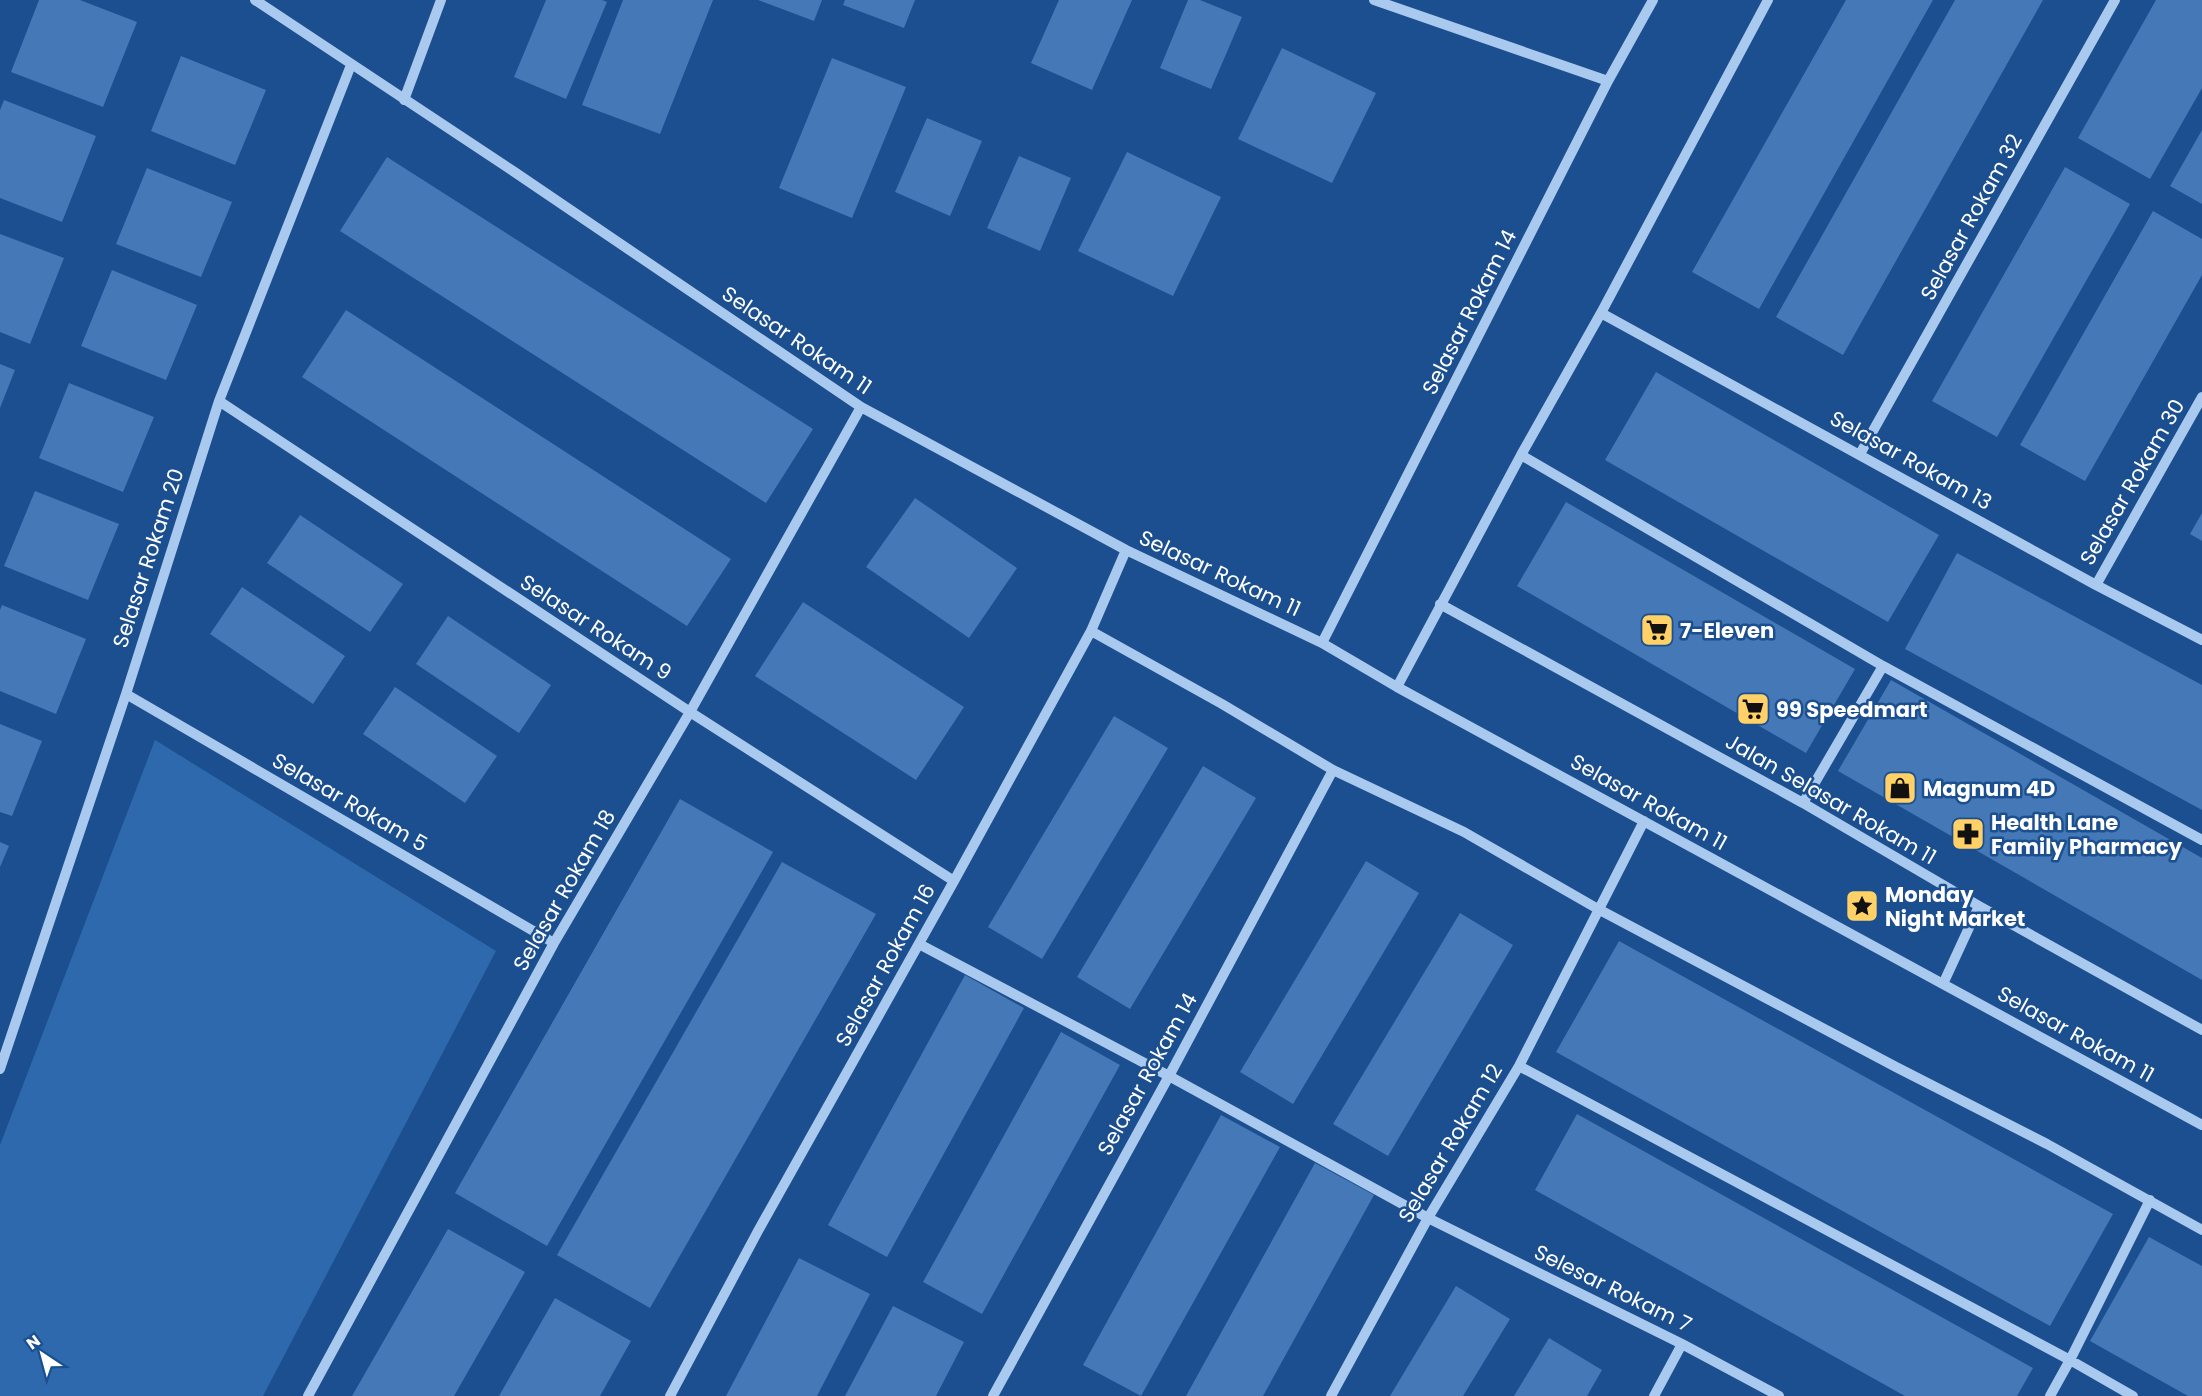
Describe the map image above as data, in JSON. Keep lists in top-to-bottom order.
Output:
{
  "streets": {
    "street": [
      "Selasar Rokam 32",
      "Selasar Rokam 14",
      "Selasar Rokam 11",
      "Selasar Rokam 13",
      "Selasar Rokam 30",
      "Selasar Rokam 20",
      "Selasar Rokam 9",
      "Jalan Selasar Rokam 11",
      "Selasar Rokam 5",
      "Selasar Rokam 18",
      "Selasar Rokam 16",
      "Selasar Rokam 12",
      "Selesar Rokam 7"
    ]
  },
  "crossings": [
    ["Selasar Rokam 32", "Selasar Rokam 13"],
    ["Selasar Rokam 14", "Selasar Rokam 11"],
    ["Selasar Rokam 14", "Selesar Rokam 7"],
    ["Selasar Rokam 11", "Selasar Rokam 20"],
    ["Selasar Rokam 11", "Selasar Rokam 18"],
    ["Selasar Rokam 11", "Selasar Rokam 16"],
    ["Selasar Rokam 11", "Selasar Rokam 12"],
    ["Selasar Rokam 13", "Selasar Rokam 30"],
    ["Selasar Rokam 20", "Selasar Rokam 9"],
    ["Selasar Rokam 20", "Selasar Rokam 5"],
    ["Selasar Rokam 9", "Selasar Rokam 18"],
    ["Selasar Rokam 9", "Selasar Rokam 16"],
    ["Selasar Rokam 5", "Selasar Rokam 18"],
    ["Selasar Rokam 16", "Selesar Rokam 7"],
    ["Selasar Rokam 12", "Selesar Rokam 7"]
  ],
  "places": {
    "supermarket": ["7-Eleven", "99 Speedmart"],
    "shop": ["Magnum 4D"],
    "pharmacy": ["Health Lane Family Pharmacy"],
    "place": ["Monday Night Market"]
  },
  "north": "top left"
}
